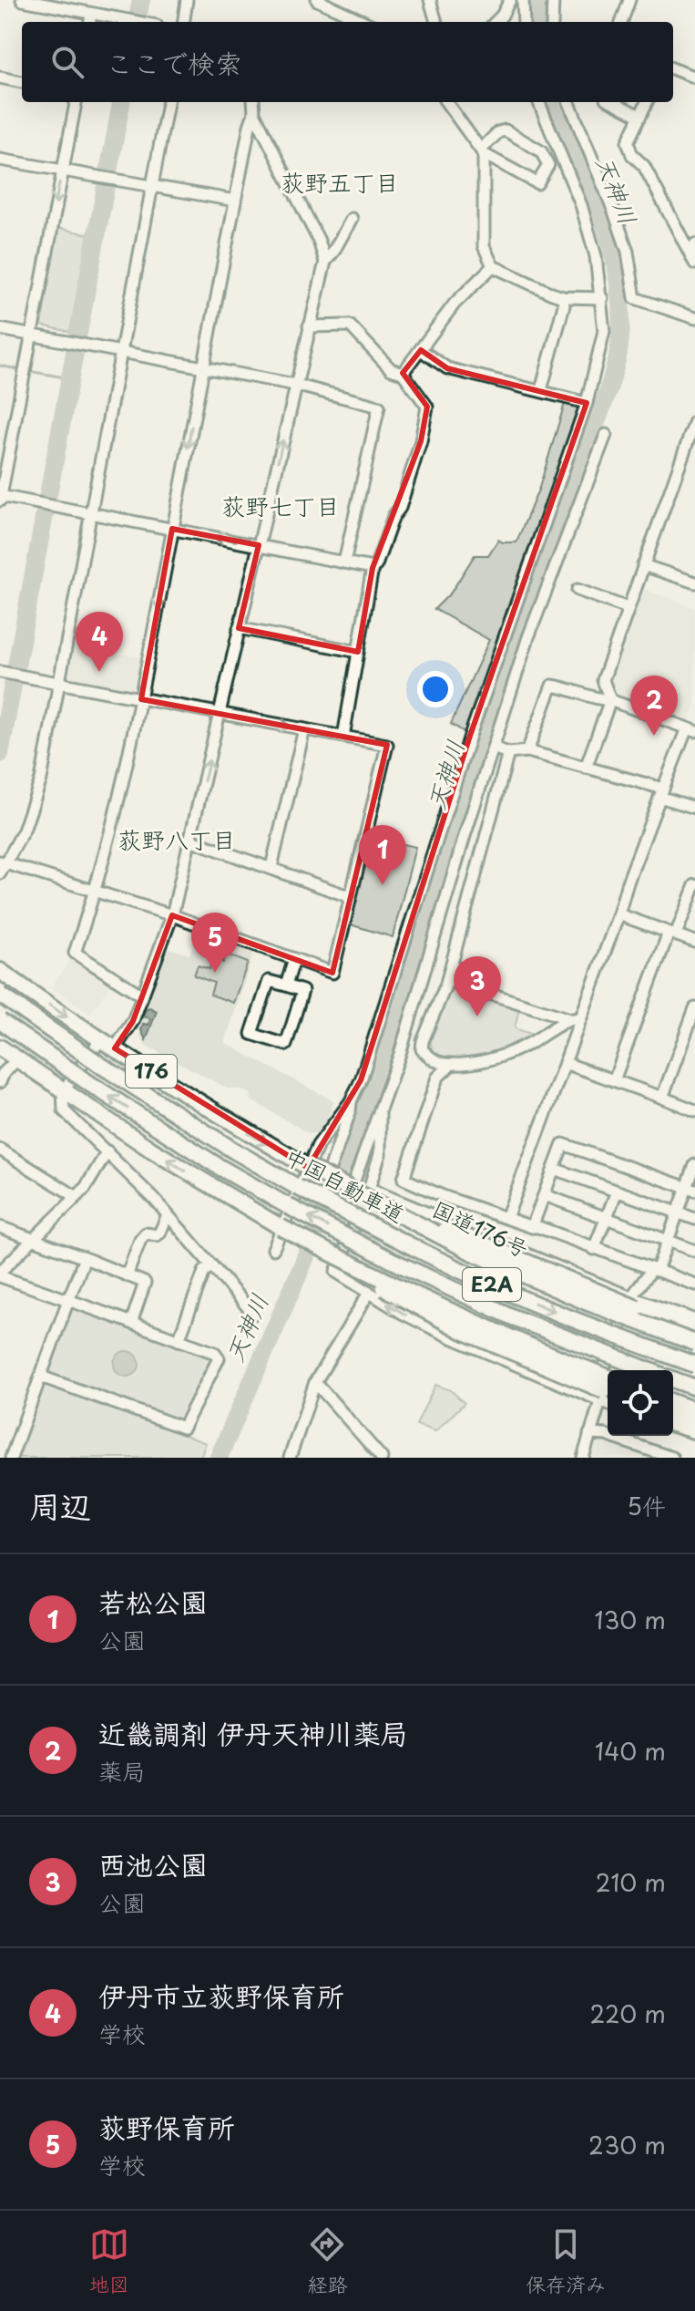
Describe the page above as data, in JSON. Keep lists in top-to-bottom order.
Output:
{
  "streets": {
    "highway": [
      "176",
      "中国自動車道",
      "国道176号",
      "E2A"
    ]
  },
  "districts": ["荻野五丁目", "荻野七丁目", "荻野八丁目"],
  "water": ["天神川"],
  "page": {
    "search": "ここで検索",
    "pins": [
      "4",
      "2",
      "1",
      "5",
      "3"
    ],
    "heading": ["周辺", "5件"],
    "list": [
      {
        "mark": "1",
        "name": "若松公園",
        "note": "公園",
        "value": "130 m"
      },
      {
        "mark": "2",
        "name": "近畿調剤 伊丹天神川薬局",
        "note": "薬局",
        "value": "140 m"
      },
      {
        "mark": "3",
        "name": "西池公園",
        "note": "公園",
        "value": "210 m"
      },
      {
        "mark": "4",
        "name": "伊丹市立荻野保育所",
        "note": "学校",
        "value": "220 m"
      },
      {
        "mark": "5",
        "name": "荻野保育所",
        "note": "学校",
        "value": "230 m"
      }
    ],
    "nav": ["地図", "経路", "保存済み"]
  }
}
